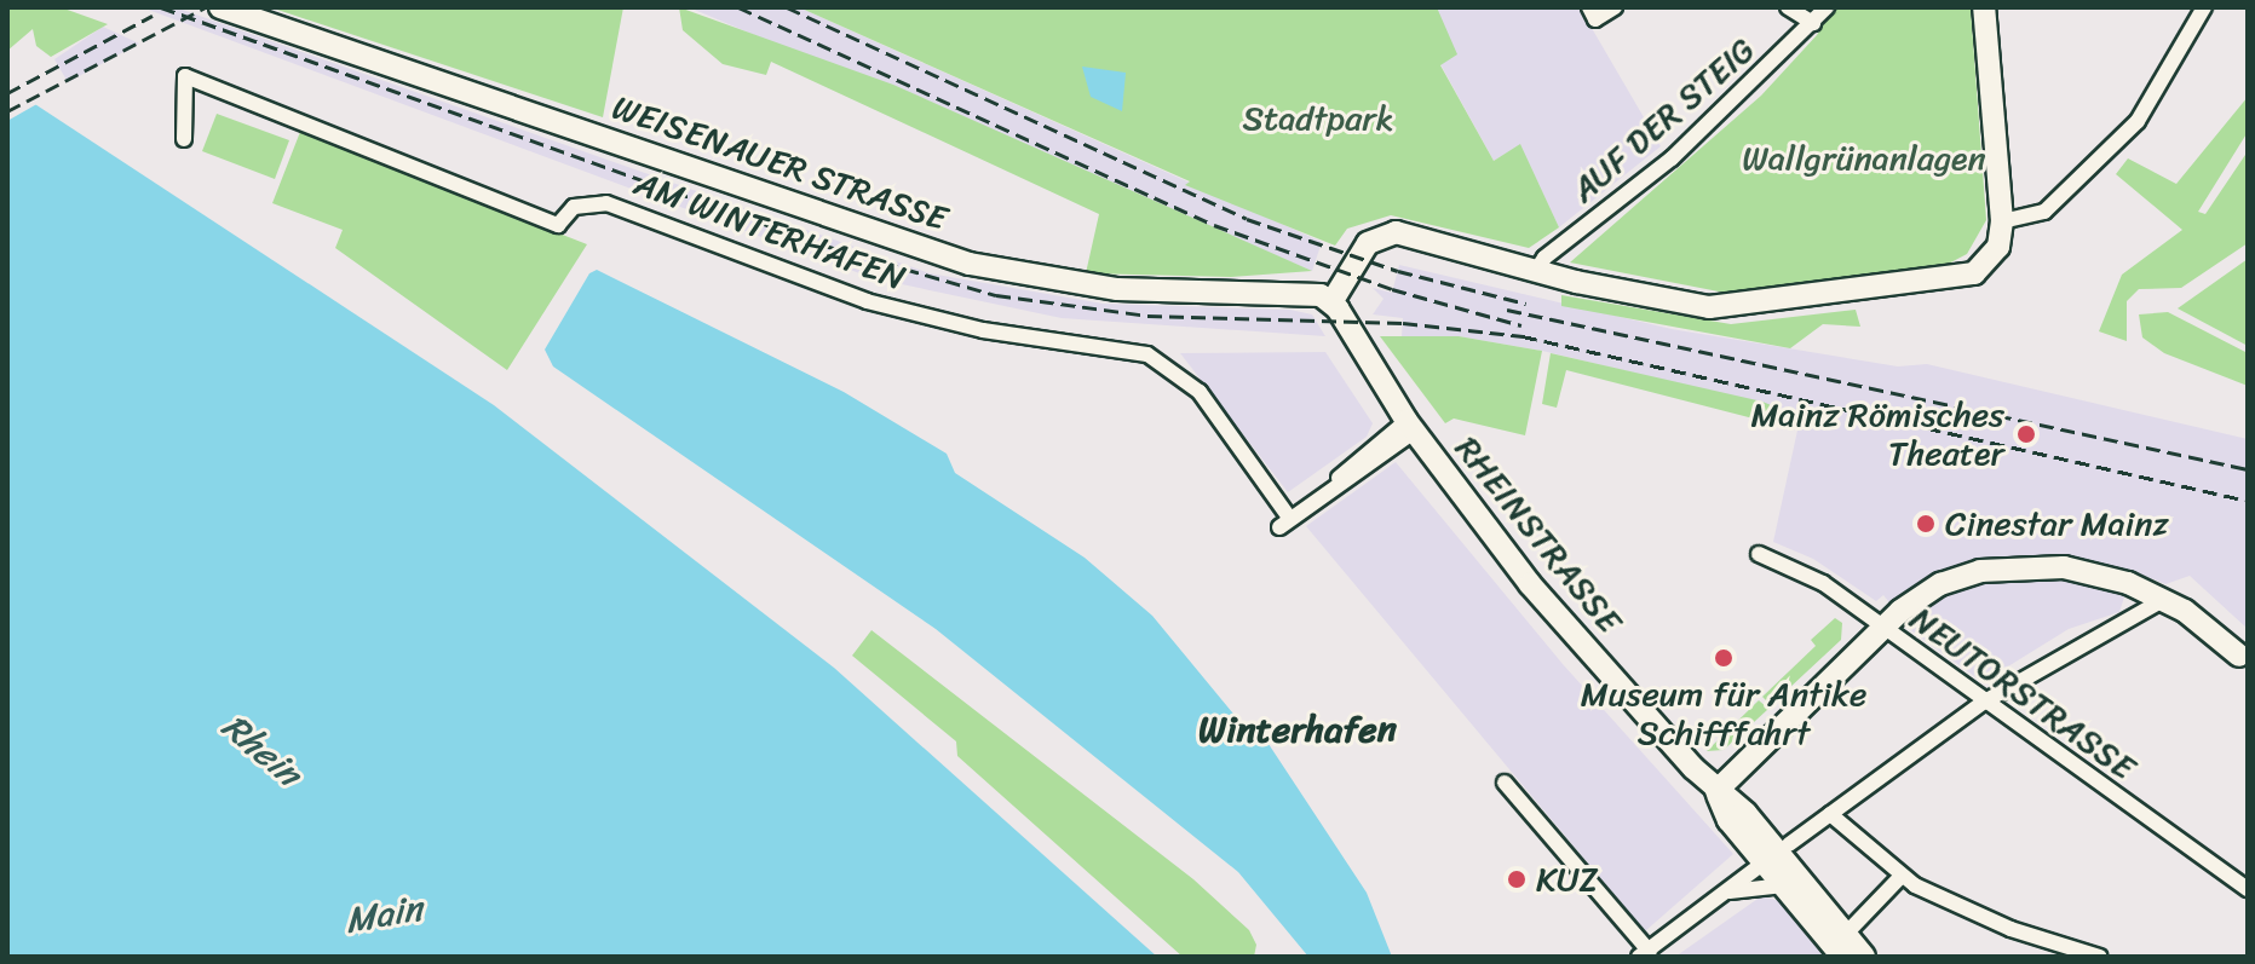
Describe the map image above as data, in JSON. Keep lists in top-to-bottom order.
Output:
{
  "streets": {
    "main road": ["WEISENAUER STRASSE", "RHEINSTRASSE"],
    "street": ["AUF DER STEIG", "AM WINTERHAFEN", "NEUTORSTRASSE"]
  },
  "crossings": [
    ["WEISENAUER STRASSE", "RHEINSTRASSE"],
    ["AM WINTERHAFEN", "RHEINSTRASSE"]
  ],
  "districts": ["Winterhafen"],
  "water": ["Rhein", "Main"],
  "parks": ["Stadtpark", "Wallgrünanlagen"],
  "places": [
    "Mainz Römisches Theater",
    "Cinestar Mainz",
    "Museum für Antike Schifffahrt",
    "KUZ"
  ]
}
